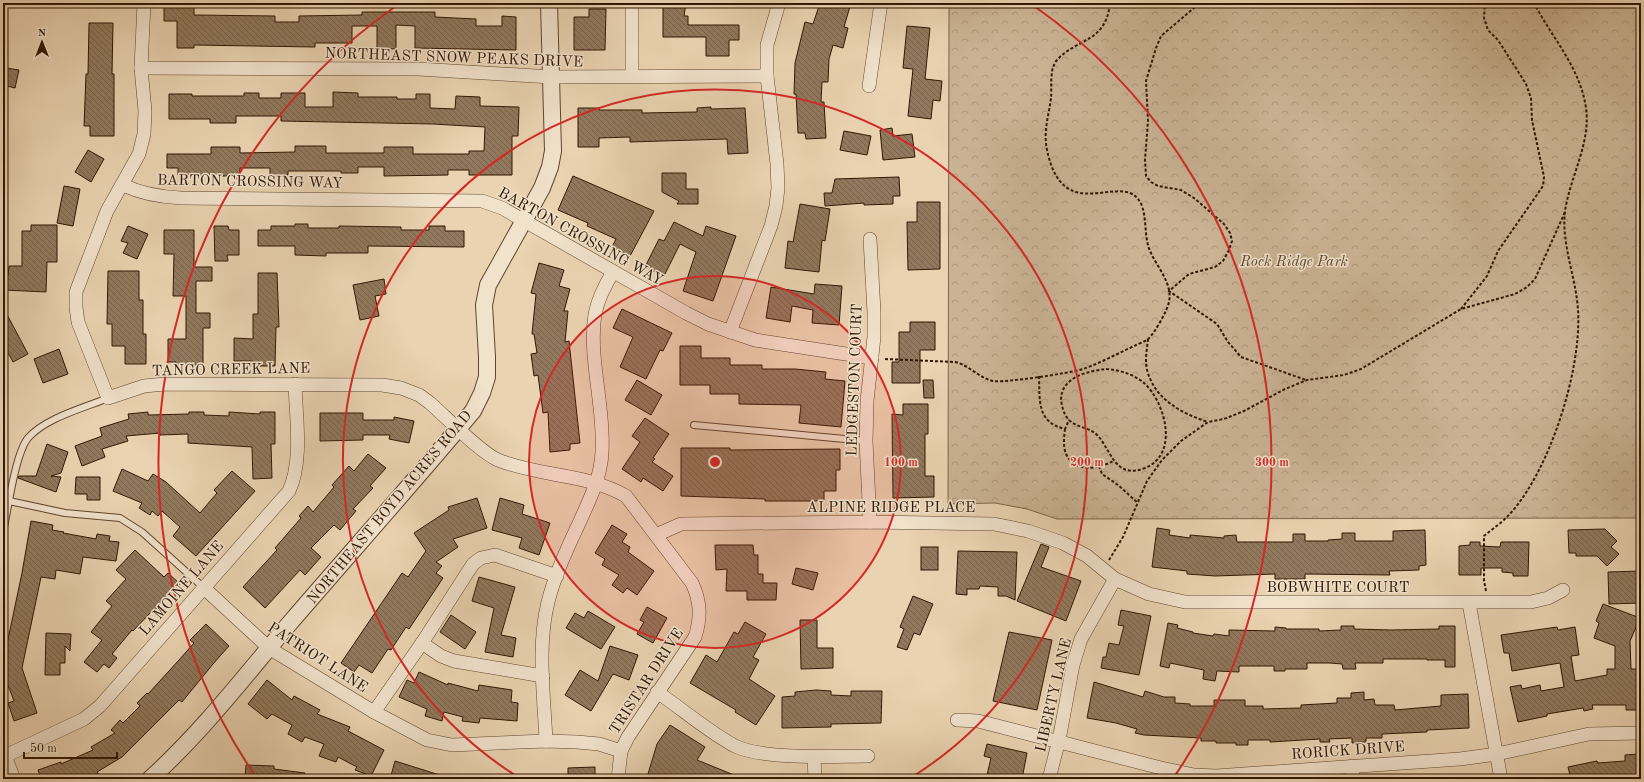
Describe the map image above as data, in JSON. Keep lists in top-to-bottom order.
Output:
{
  "streets": {
    "street": [
      "NORTHEAST SNOW PEAKS DRIVE",
      "BARTON CROSSING WAY",
      "TANGO CREEK LANE",
      "LEDGESTON COURT",
      "NORTHEAST BOYD ACRES ROAD",
      "ALPINE RIDGE PLACE",
      "BOBWHITE COURT",
      "LAMOINE LANE",
      "PATRIOT LANE",
      "TRISTAR DRIVE",
      "LIBERTY LANE",
      "RORICK DRIVE"
    ]
  },
  "crossings": [
    ["NORTHEAST SNOW PEAKS DRIVE", "NORTHEAST BOYD ACRES ROAD"],
    ["BARTON CROSSING WAY", "LEDGESTON COURT"],
    ["BARTON CROSSING WAY", "NORTHEAST BOYD ACRES ROAD"],
    ["TANGO CREEK LANE", "NORTHEAST BOYD ACRES ROAD"],
    ["TANGO CREEK LANE", "LAMOINE LANE"],
    ["TANGO CREEK LANE", "PATRIOT LANE"],
    ["TANGO CREEK LANE", "TRISTAR DRIVE"],
    ["LEDGESTON COURT", "ALPINE RIDGE PLACE"],
    ["NORTHEAST BOYD ACRES ROAD", "PATRIOT LANE"],
    ["NORTHEAST BOYD ACRES ROAD", "TRISTAR DRIVE"],
    ["ALPINE RIDGE PLACE", "BOBWHITE COURT"],
    ["ALPINE RIDGE PLACE", "TRISTAR DRIVE"],
    ["ALPINE RIDGE PLACE", "LIBERTY LANE"],
    ["BOBWHITE COURT", "LIBERTY LANE"],
    ["LAMOINE LANE", "PATRIOT LANE"],
    ["PATRIOT LANE", "TRISTAR DRIVE"],
    ["LIBERTY LANE", "RORICK DRIVE"]
  ],
  "parks": ["Rock Ridge Park"],
  "scale_bar": "50 m",
  "north": "top",
  "rings": ["100 m", "200 m", "300 m"]
}
